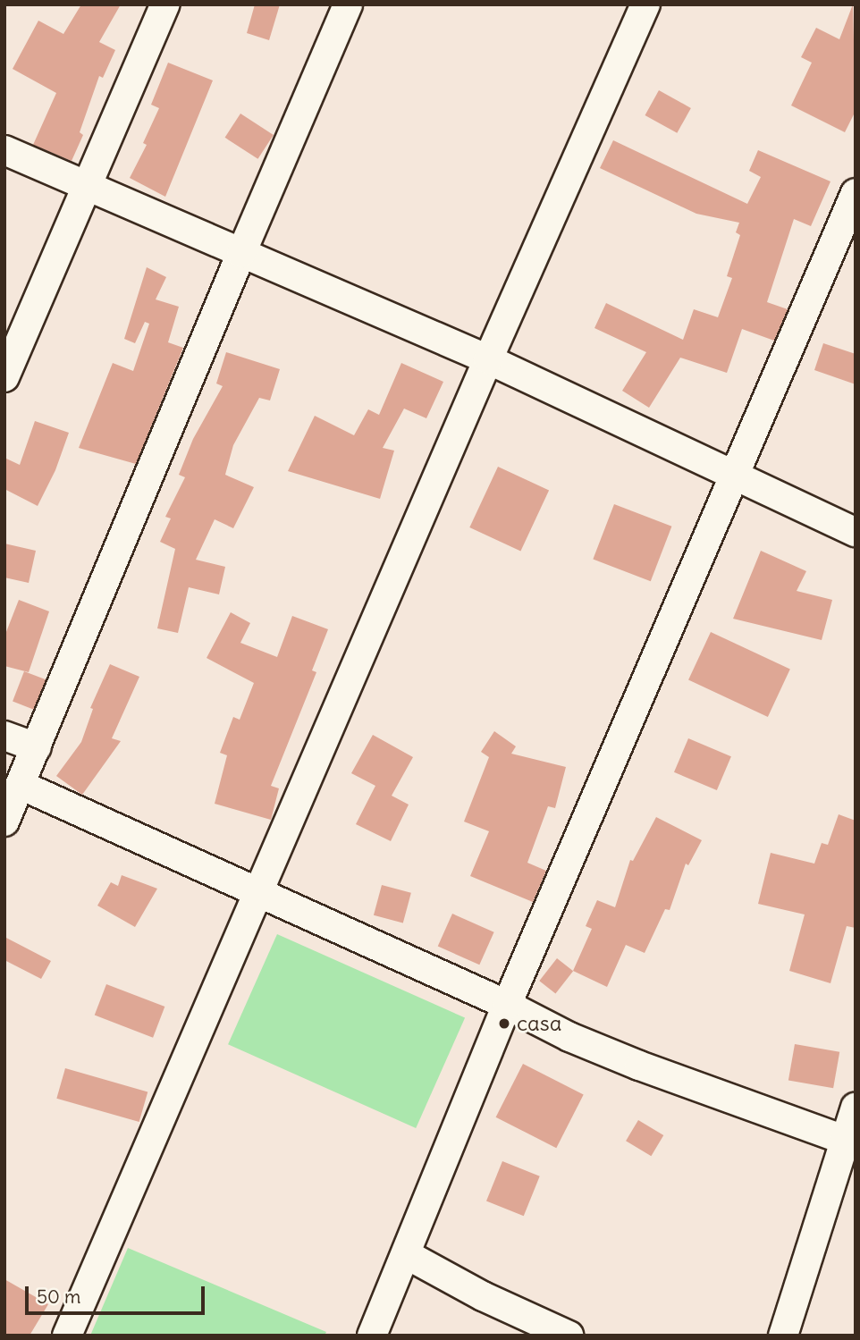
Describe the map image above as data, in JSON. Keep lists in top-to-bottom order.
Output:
{
  "places": ["casa"],
  "scale_bar": "50 m"
}
